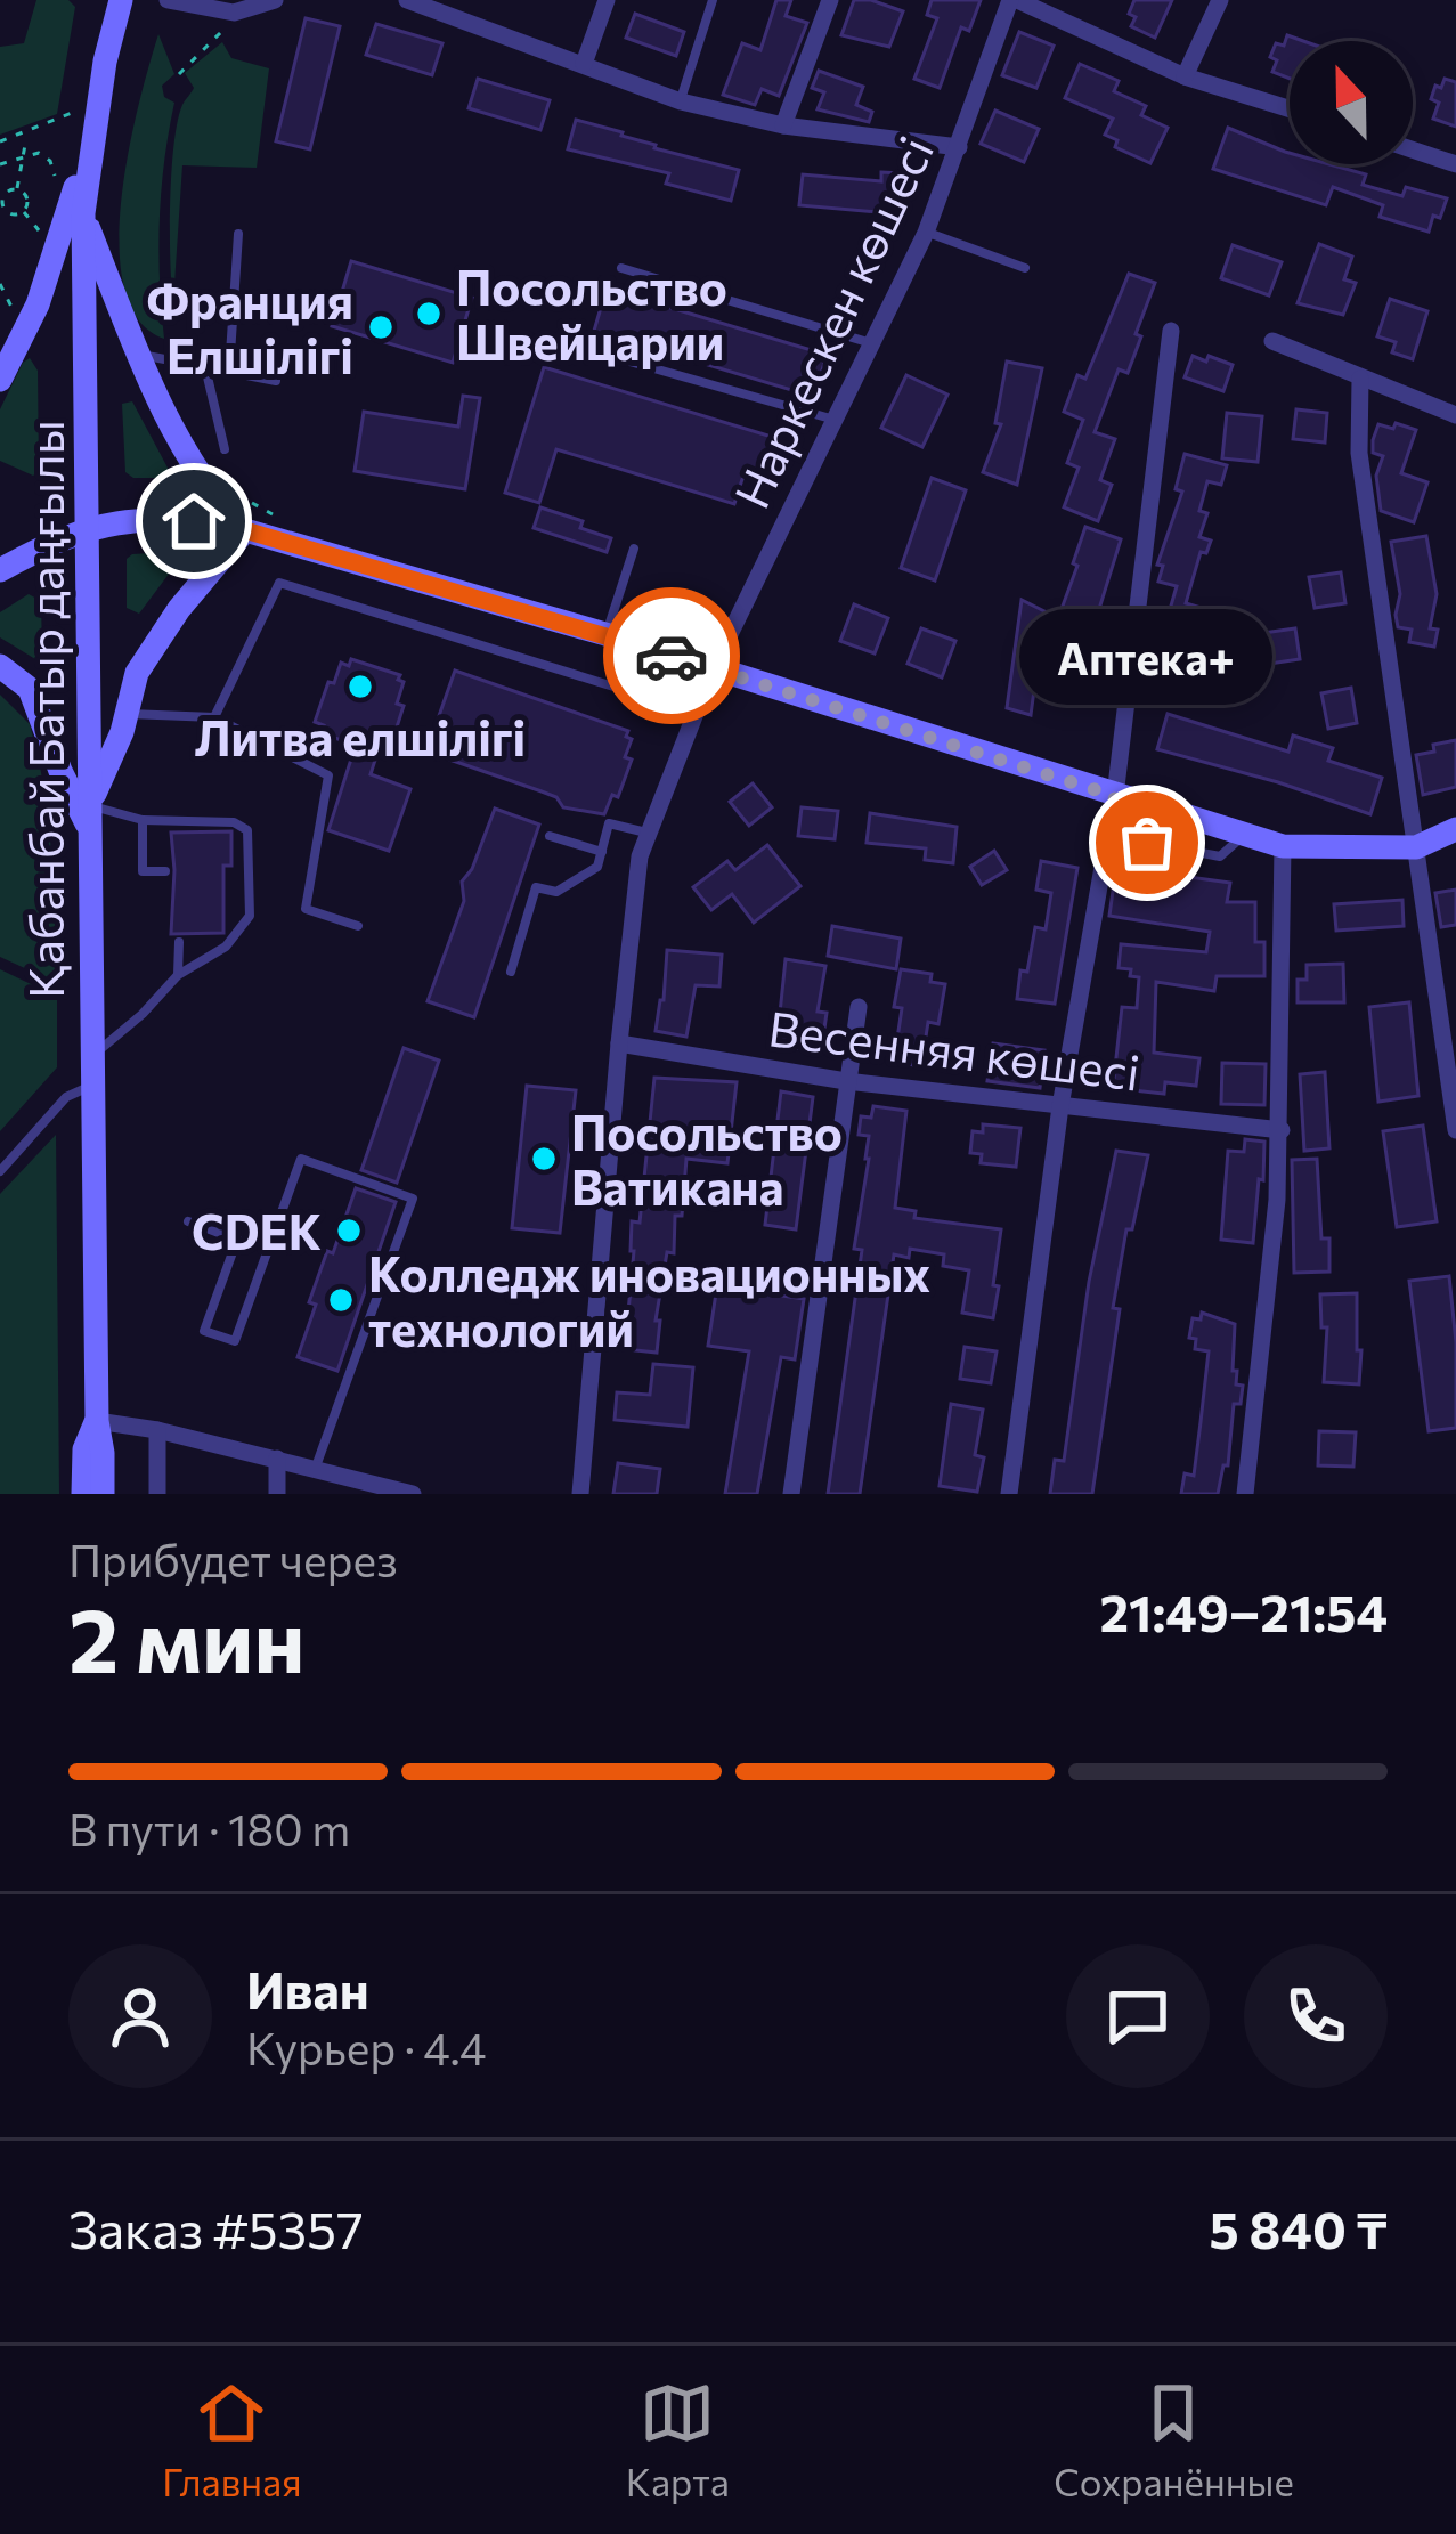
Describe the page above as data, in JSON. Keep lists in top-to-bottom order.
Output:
{
  "streets": {
    "main road": ["Қабанбай Батыр даңғылы"],
    "street": ["Наркескен көшесі", "Весенняя көшесі"]
  },
  "crossings": [
    ["Наркескен көшесі", "Весенняя көшесі"]
  ],
  "places": [
    "Посольство Швейцарии",
    "Франция Елшілігі",
    "Литва елшілігі",
    "Аптека+",
    "Посольство Ватикана",
    "CDEK",
    "Колледж иновационных технологий"
  ],
  "north": "top",
  "page": {
    "bubble": "Аптека+",
    "heading": ["2 мин", "Прибудет через", "21:49–21:54"],
    "panel": [
      "Иван",
      "Курьер · 4.4",
      "Заказ #5357",
      "5 840 ₸"
    ],
    "bar": "В пути · 180 m",
    "tabs": ["Главная", "Карта", "Сохранённые"]
  }
}
